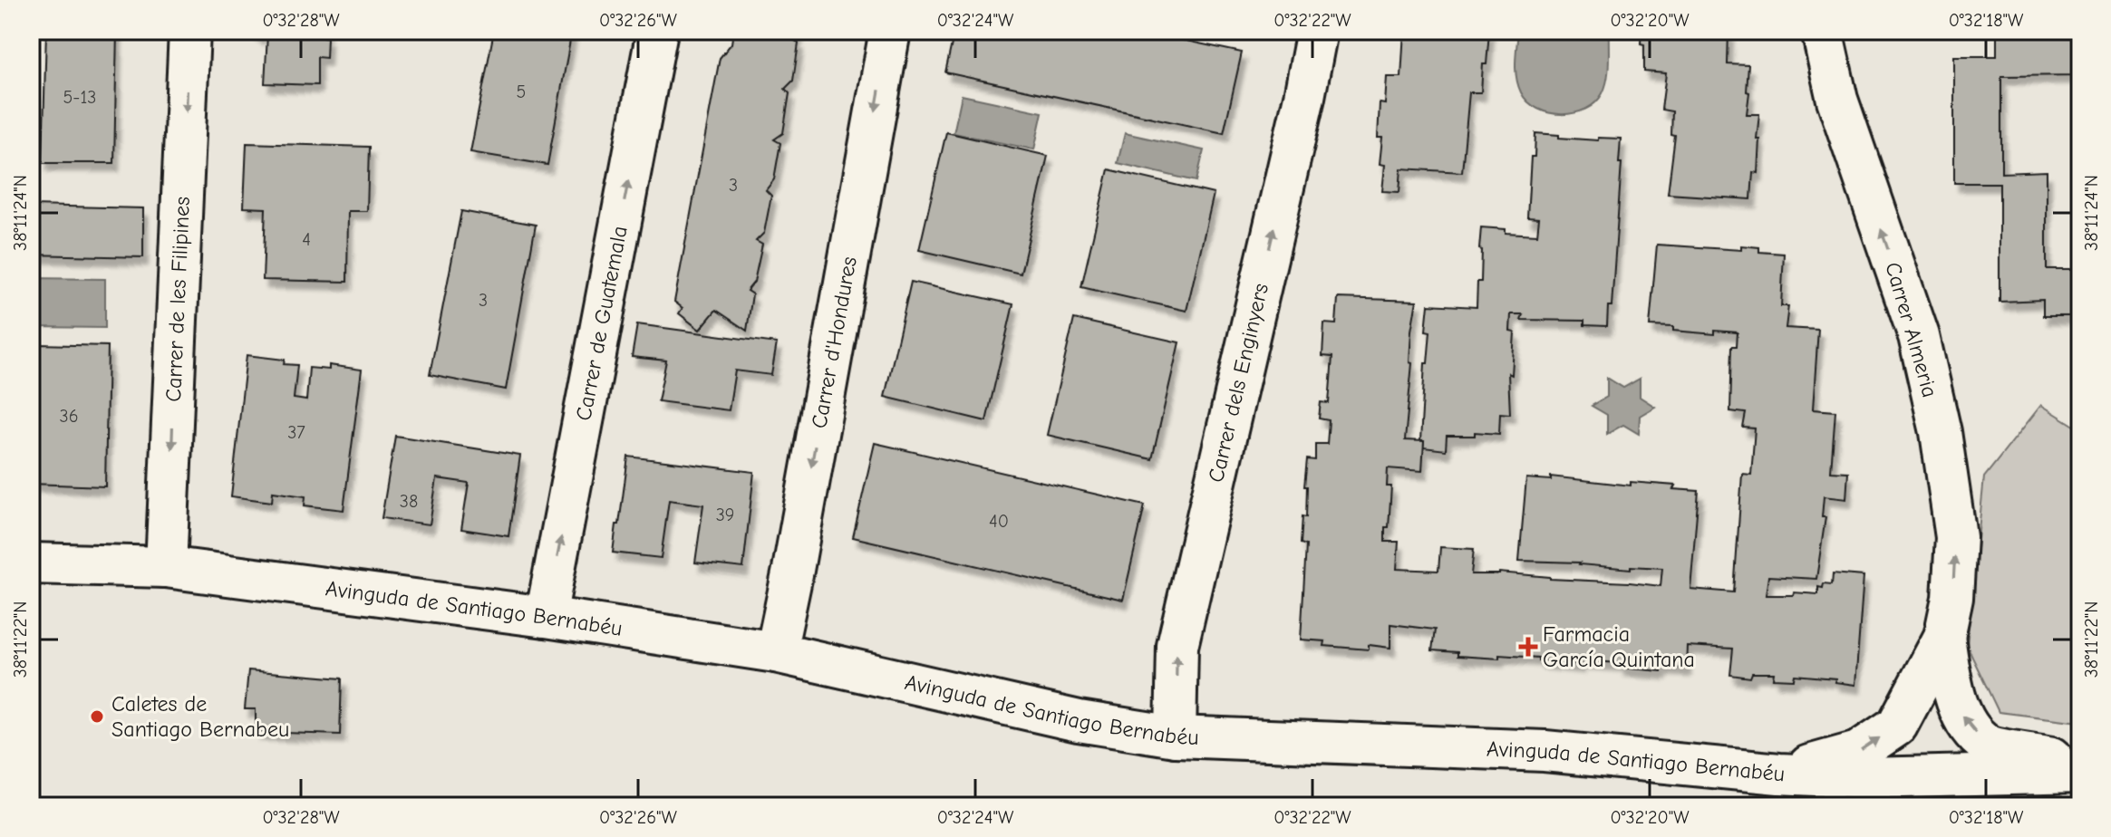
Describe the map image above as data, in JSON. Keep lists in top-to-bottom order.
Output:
{
  "streets": {
    "street": [
      "Carrer de les Filipines",
      "Carrer de Guatemala",
      "Carrer Almeria",
      "Carrer d'Hondures",
      "Carrer dels Enginyers",
      "Avinguda de Santiago Bernabéu"
    ]
  },
  "crossings": [
    ["Carrer de les Filipines", "Avinguda de Santiago Bernabéu"],
    ["Carrer de Guatemala", "Avinguda de Santiago Bernabéu"],
    ["Carrer d'Hondures", "Avinguda de Santiago Bernabéu"],
    ["Carrer dels Enginyers", "Avinguda de Santiago Bernabéu"]
  ],
  "one_way": [
    "Carrer de les Filipines",
    "Carrer de Guatemala",
    "Carrer Almeria",
    "Carrer d'Hondures",
    "Carrer dels Enginyers"
  ],
  "places": {
    "health": ["Farmacia García Quintana"],
    "other": ["Caletes de Santiago Bernabeu"]
  },
  "house_numbers": [
    "5",
    "5-13",
    "3",
    "4",
    "3",
    "36",
    "37",
    "38",
    "39",
    "40"
  ],
  "coordinates": [
    "0°32'28\"W",
    "0°32'26\"W",
    "0°32'24\"W",
    "0°32'22\"W",
    "0°32'20\"W",
    "0°32'18\"W",
    "38°11'24\"N",
    "38°11'22\"N"
  ]
}
